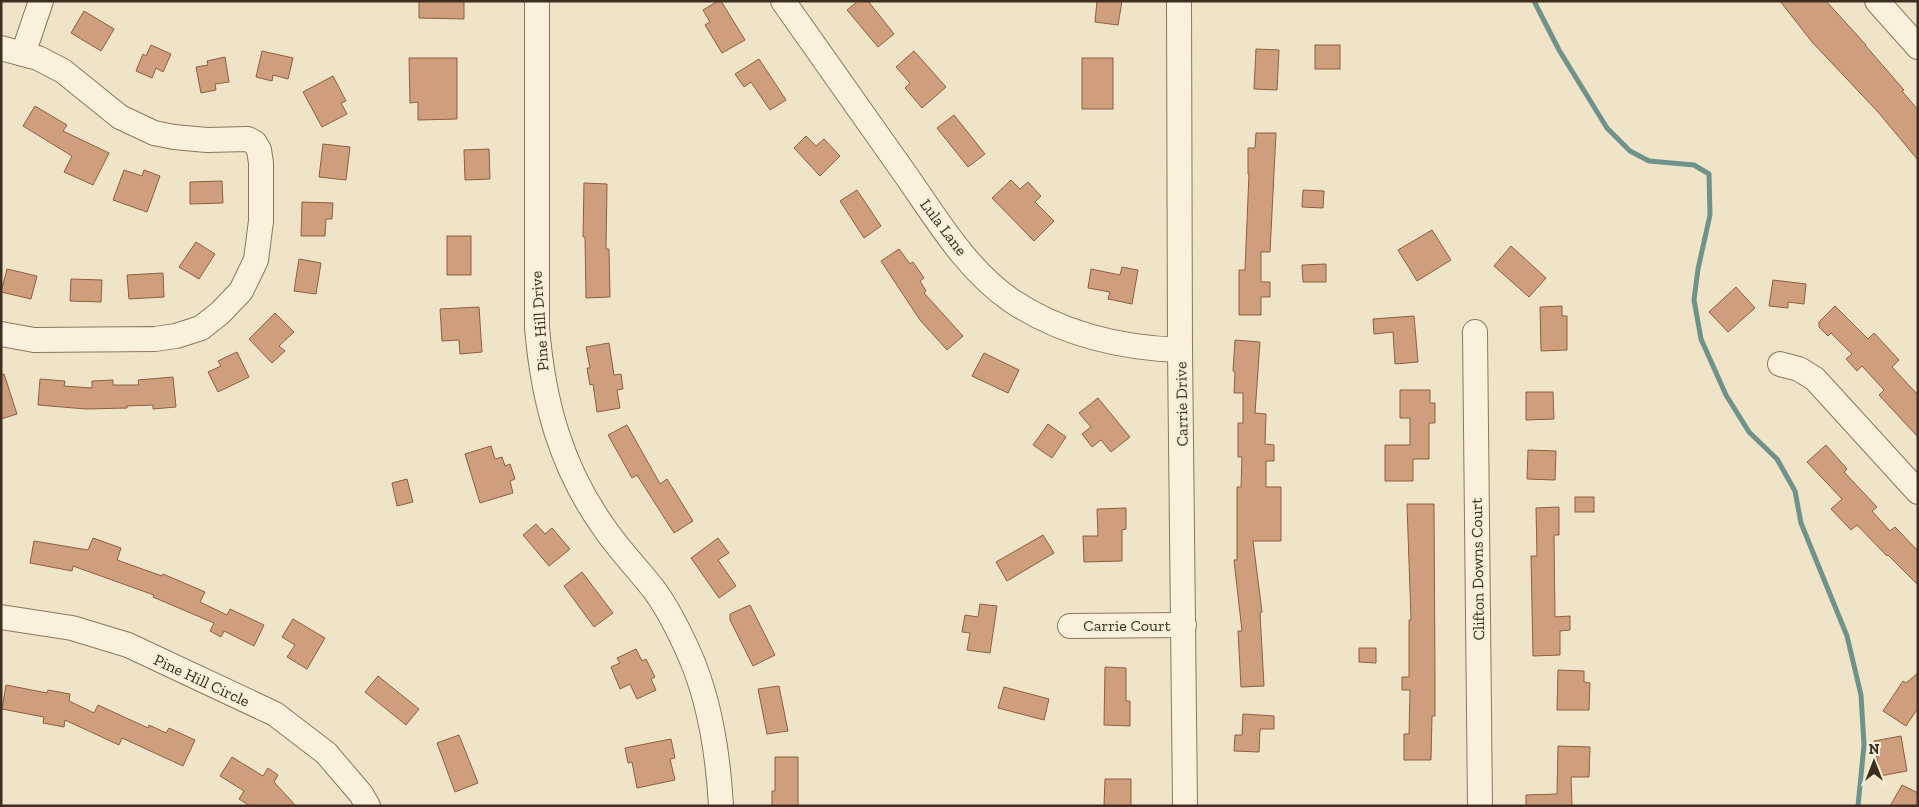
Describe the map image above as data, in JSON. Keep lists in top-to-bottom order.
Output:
{
  "streets": {
    "street": [
      "Lula Lane",
      "Pine Hill Drive",
      "Carrie Drive",
      "Clifton Downs Court",
      "Carrie Court",
      "Pine Hill Circle"
    ]
  },
  "crossings": [
    ["Lula Lane", "Carrie Drive"],
    ["Carrie Drive", "Carrie Court"]
  ],
  "north": "top"
}
